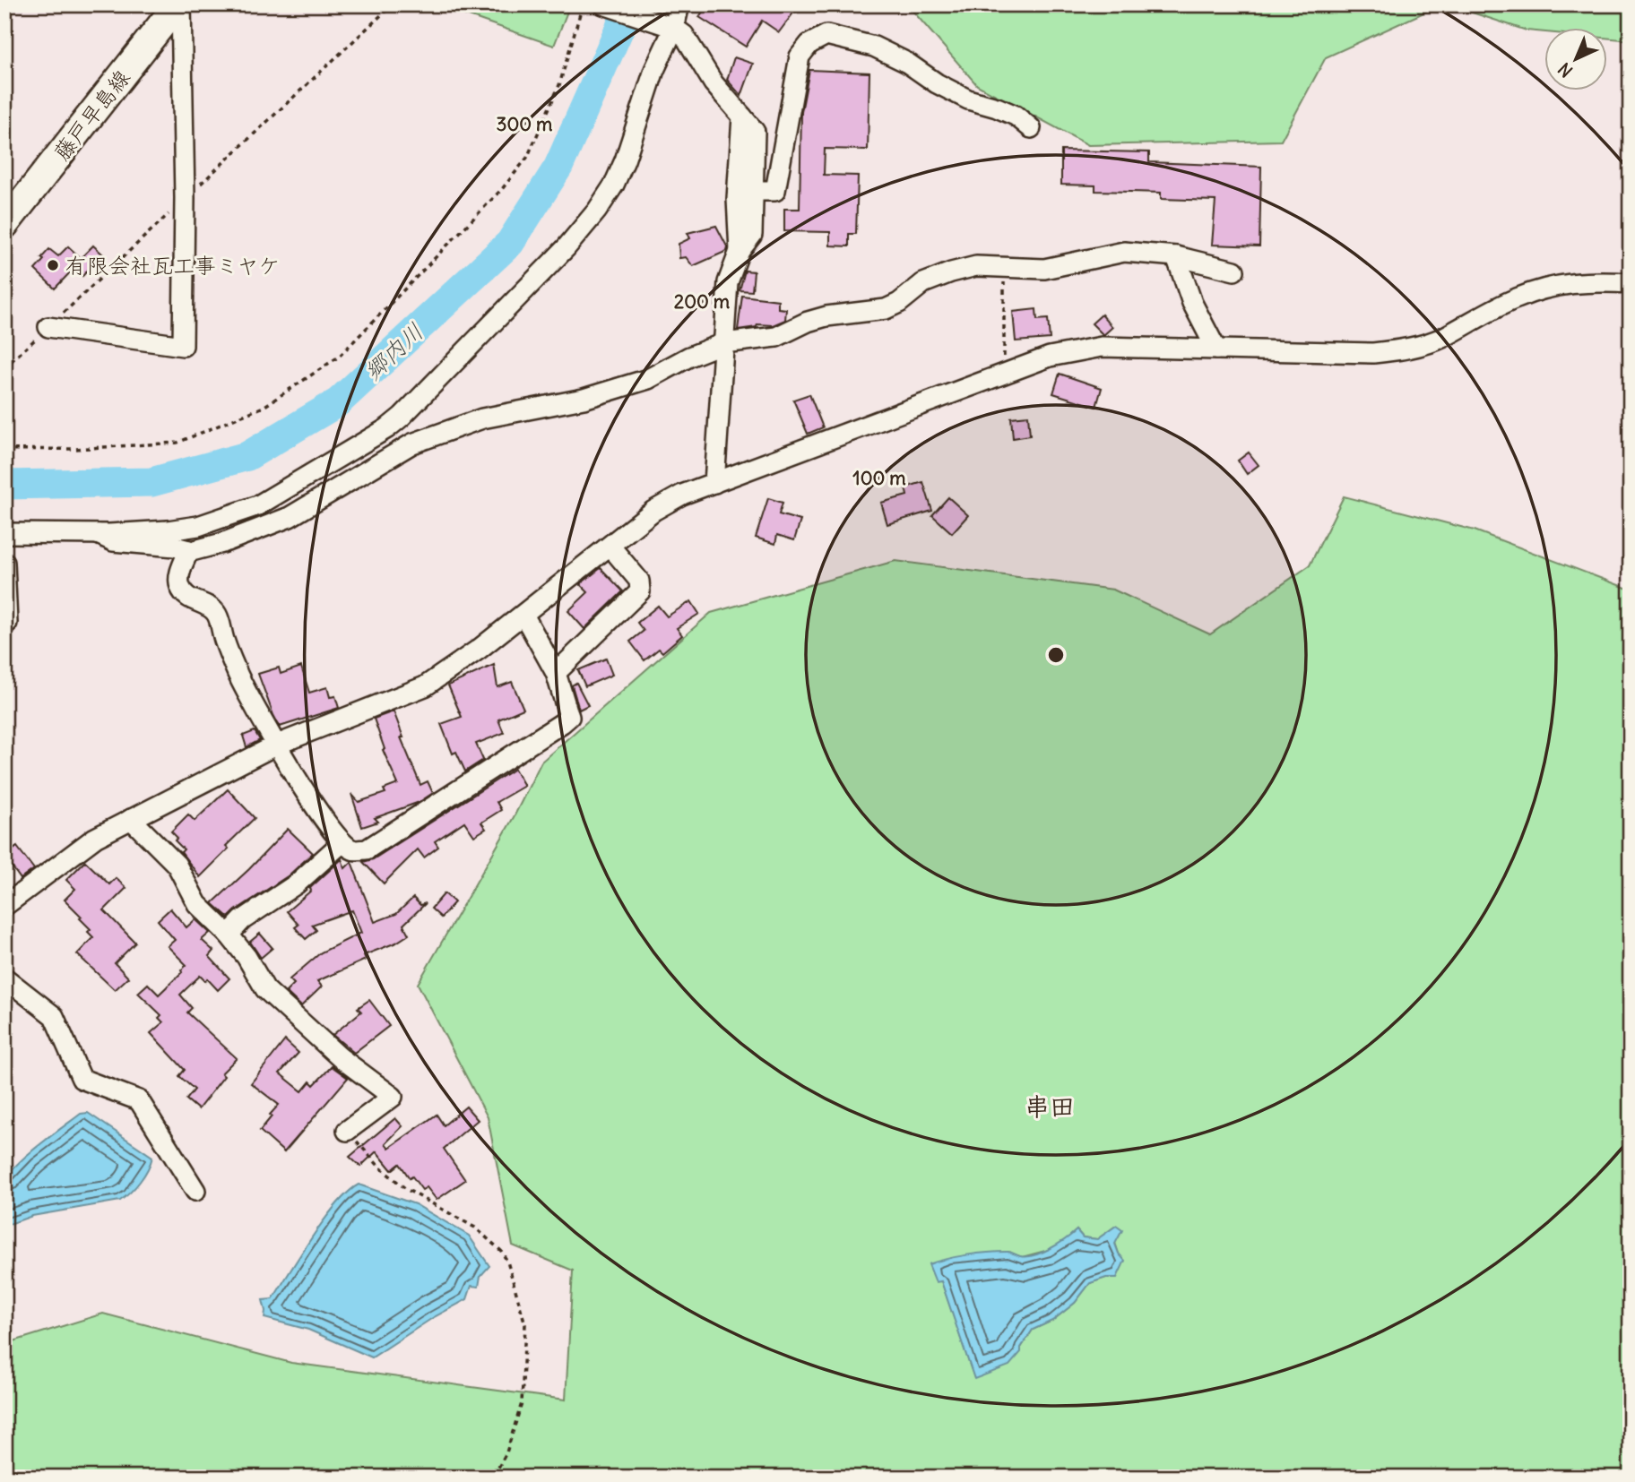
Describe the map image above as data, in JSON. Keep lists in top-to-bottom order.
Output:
{
  "streets": {
    "main road": ["藤戸早島線"]
  },
  "districts": ["串田"],
  "water": ["郷内川"],
  "places": ["有限会社瓦工事ミヤケ"],
  "north": "bottom left",
  "rings": ["300 m", "200 m", "100 m"]
}
